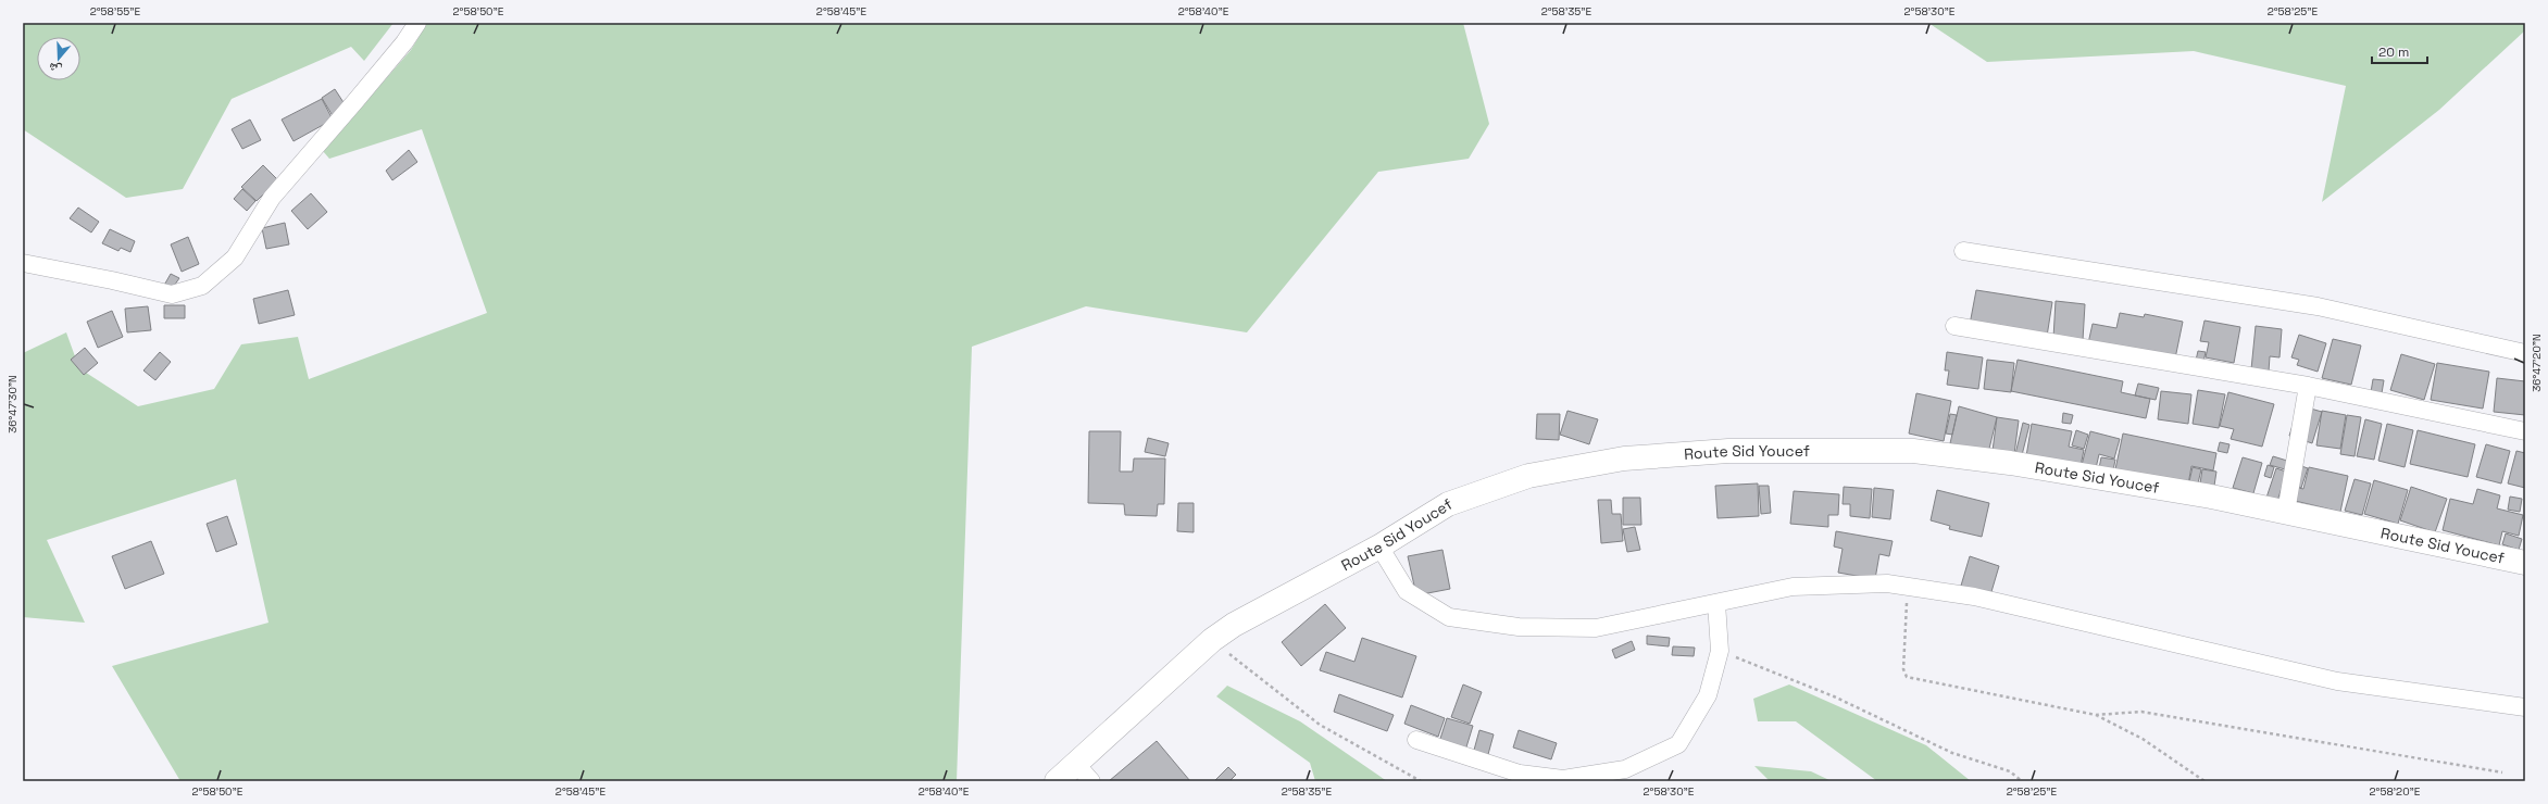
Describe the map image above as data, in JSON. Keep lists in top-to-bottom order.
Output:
{
  "streets": {
    "main road": ["Route Sid Youcef"]
  },
  "scale_bar": "20 m",
  "north": "bottom",
  "coordinates": [
    "2°58'55\"E",
    "2°58'50\"E",
    "2°58'45\"E",
    "2°58'40\"E",
    "2°58'35\"E",
    "2°58'30\"E",
    "2°58'25\"E",
    "36°47'20\"N",
    "36°47'30\"N",
    "2°58'20\"E"
  ]
}
